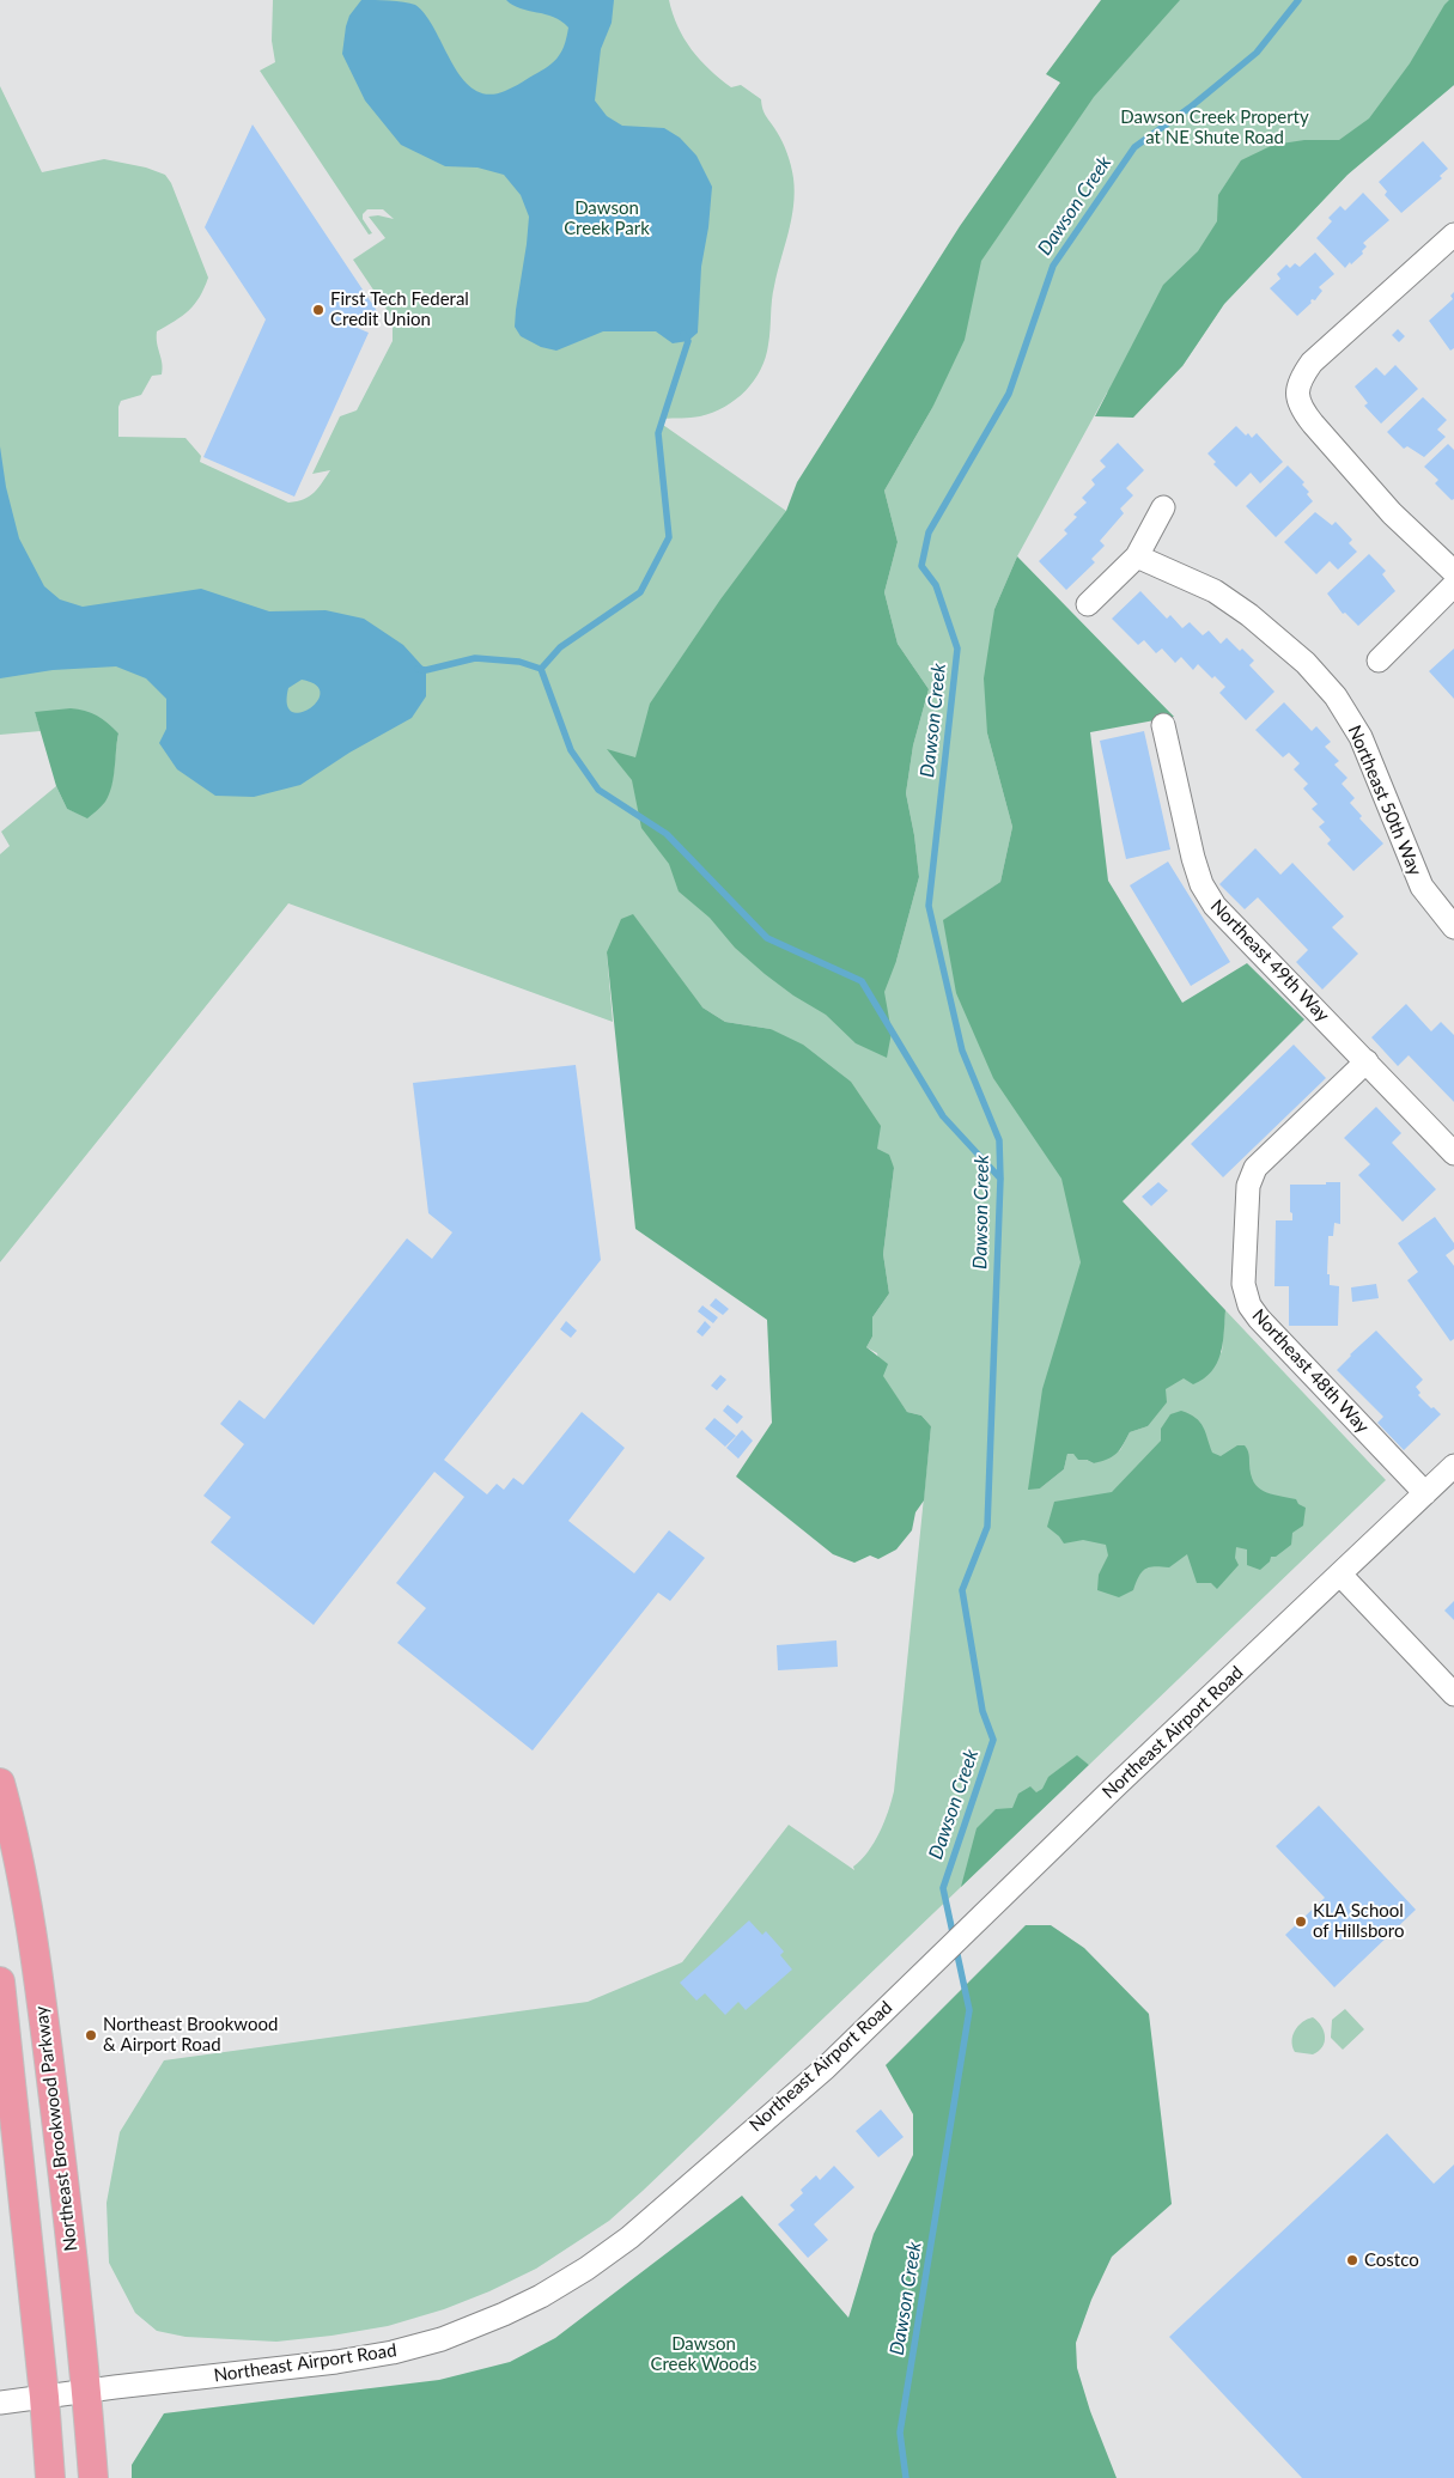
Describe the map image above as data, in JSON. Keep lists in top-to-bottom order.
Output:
{
  "streets": {
    "main road": ["Northeast Brookwood Parkway"],
    "street": [
      "Northeast 50th Way",
      "Northeast 49th Way",
      "Northeast 48th Way",
      "Northeast Airport Road"
    ]
  },
  "crossings": [
    ["Northeast 49th Way", "Northeast 48th Way"],
    ["Northeast 48th Way", "Northeast Airport Road"],
    ["Northeast Airport Road", "Northeast Brookwood Parkway"]
  ],
  "water": ["Dawson Creek"],
  "parks": ["Dawson Creek Property at NE Shute Road", "Dawson Creek Park", "Dawson Creek Woods"],
  "places": [
    "First Tech Federal Credit Union",
    "KLA School of Hillsboro",
    "Northeast Brookwood & Airport Road",
    "Costco"
  ]
}
